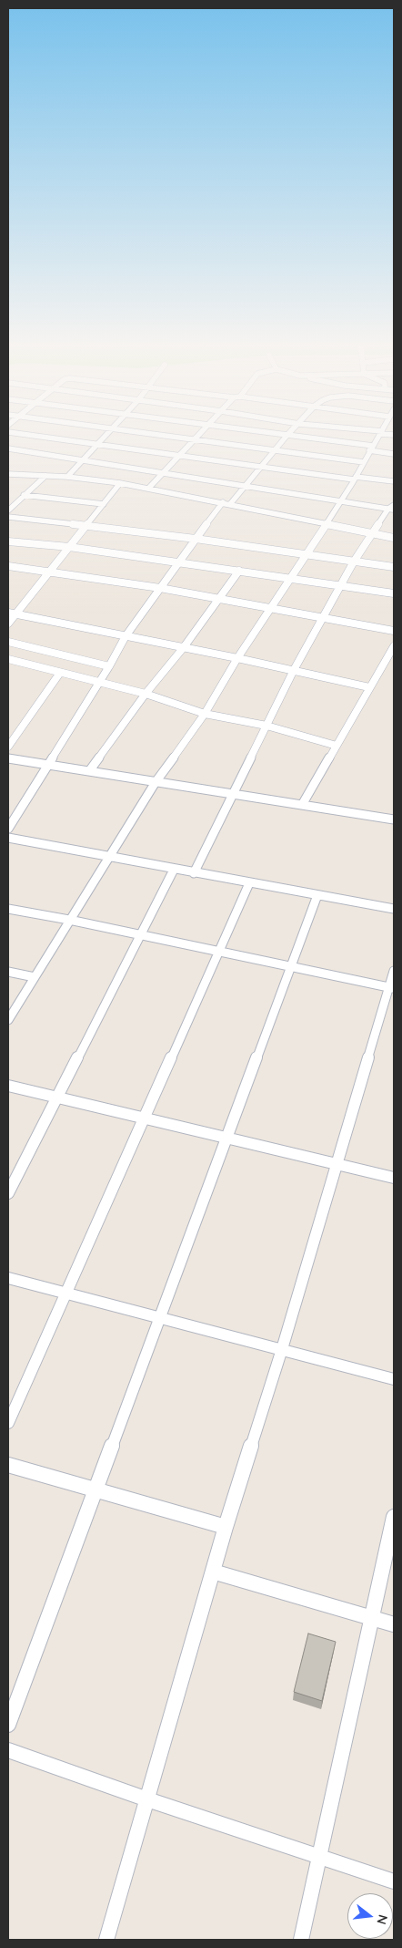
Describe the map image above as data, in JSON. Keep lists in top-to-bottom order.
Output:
{
  "north": "right"
}
